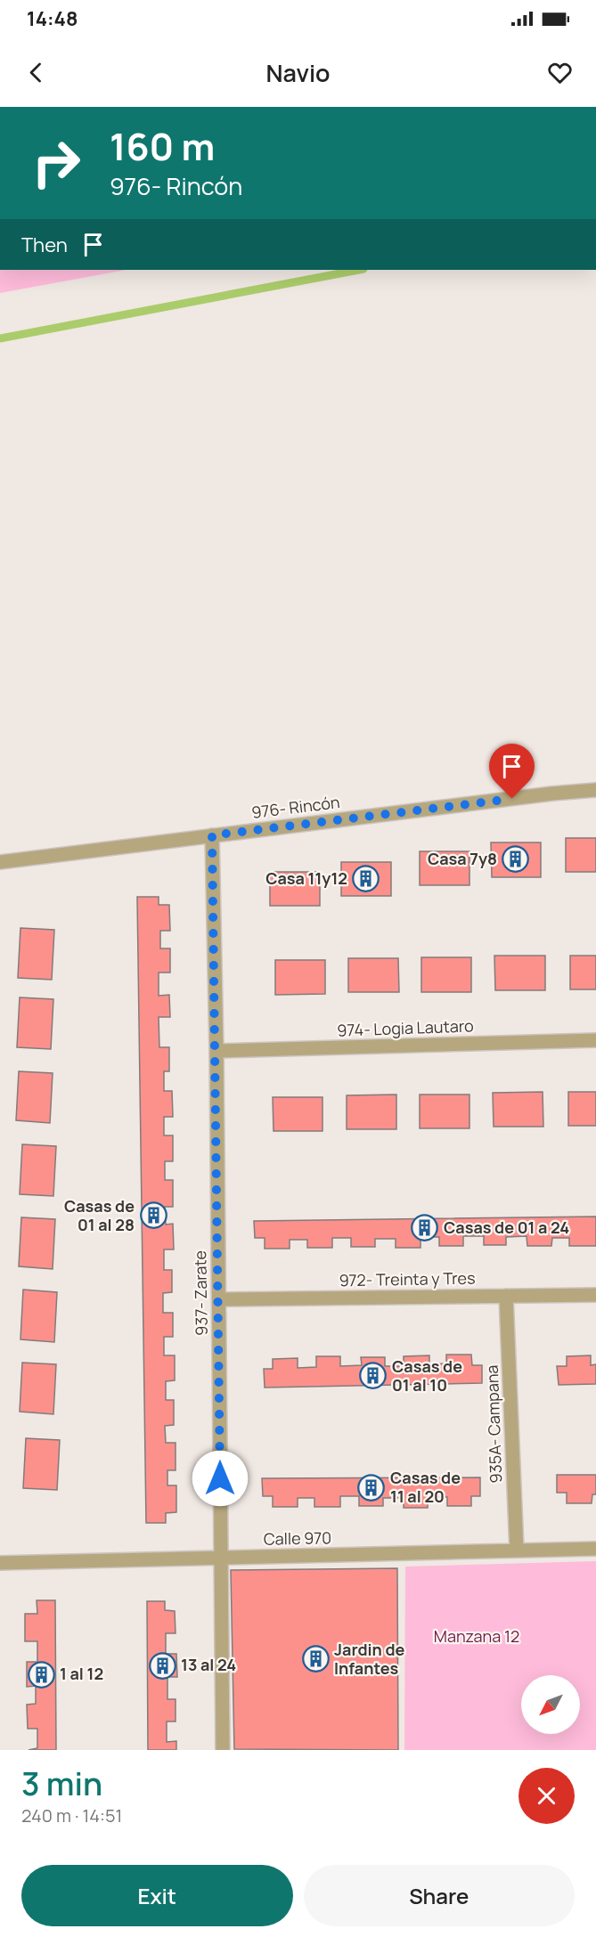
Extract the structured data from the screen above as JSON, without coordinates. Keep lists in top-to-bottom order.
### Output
{
  "streets": {
    "street": [
      "976- Rincón",
      "974- Logia Lautaro",
      "972- Treinta y Tres",
      "937- Zarate",
      "935A- Campana",
      "Calle 970"
    ]
  },
  "crossings": [
    ["976- Rincón", "937- Zarate"],
    ["974- Logia Lautaro", "937- Zarate"],
    ["972- Treinta y Tres", "937- Zarate"],
    ["972- Treinta y Tres", "935A- Campana"],
    ["937- Zarate", "Calle 970"],
    ["935A- Campana", "Calle 970"]
  ],
  "parks": ["Manzana 12"],
  "places": {
    "building": [
      "Casa 7y8",
      "Casa 11y12",
      "Casas de 01 al 28",
      "Casas de 01 a 24",
      "Casas de 01 al 10",
      "Casas de 11 al 20",
      "Jardin de Infantes",
      "13 al 24",
      "1 al 12"
    ]
  },
  "north": "bottom left",
  "page": {
    "status": "14:48",
    "header": "Navio",
    "turn": ["160 m", "976- Rincón"],
    "then": "Then",
    "heading": ["3 min", "240 m · 14:51"],
    "buttons": ["Exit", "Share"]
  }
}
